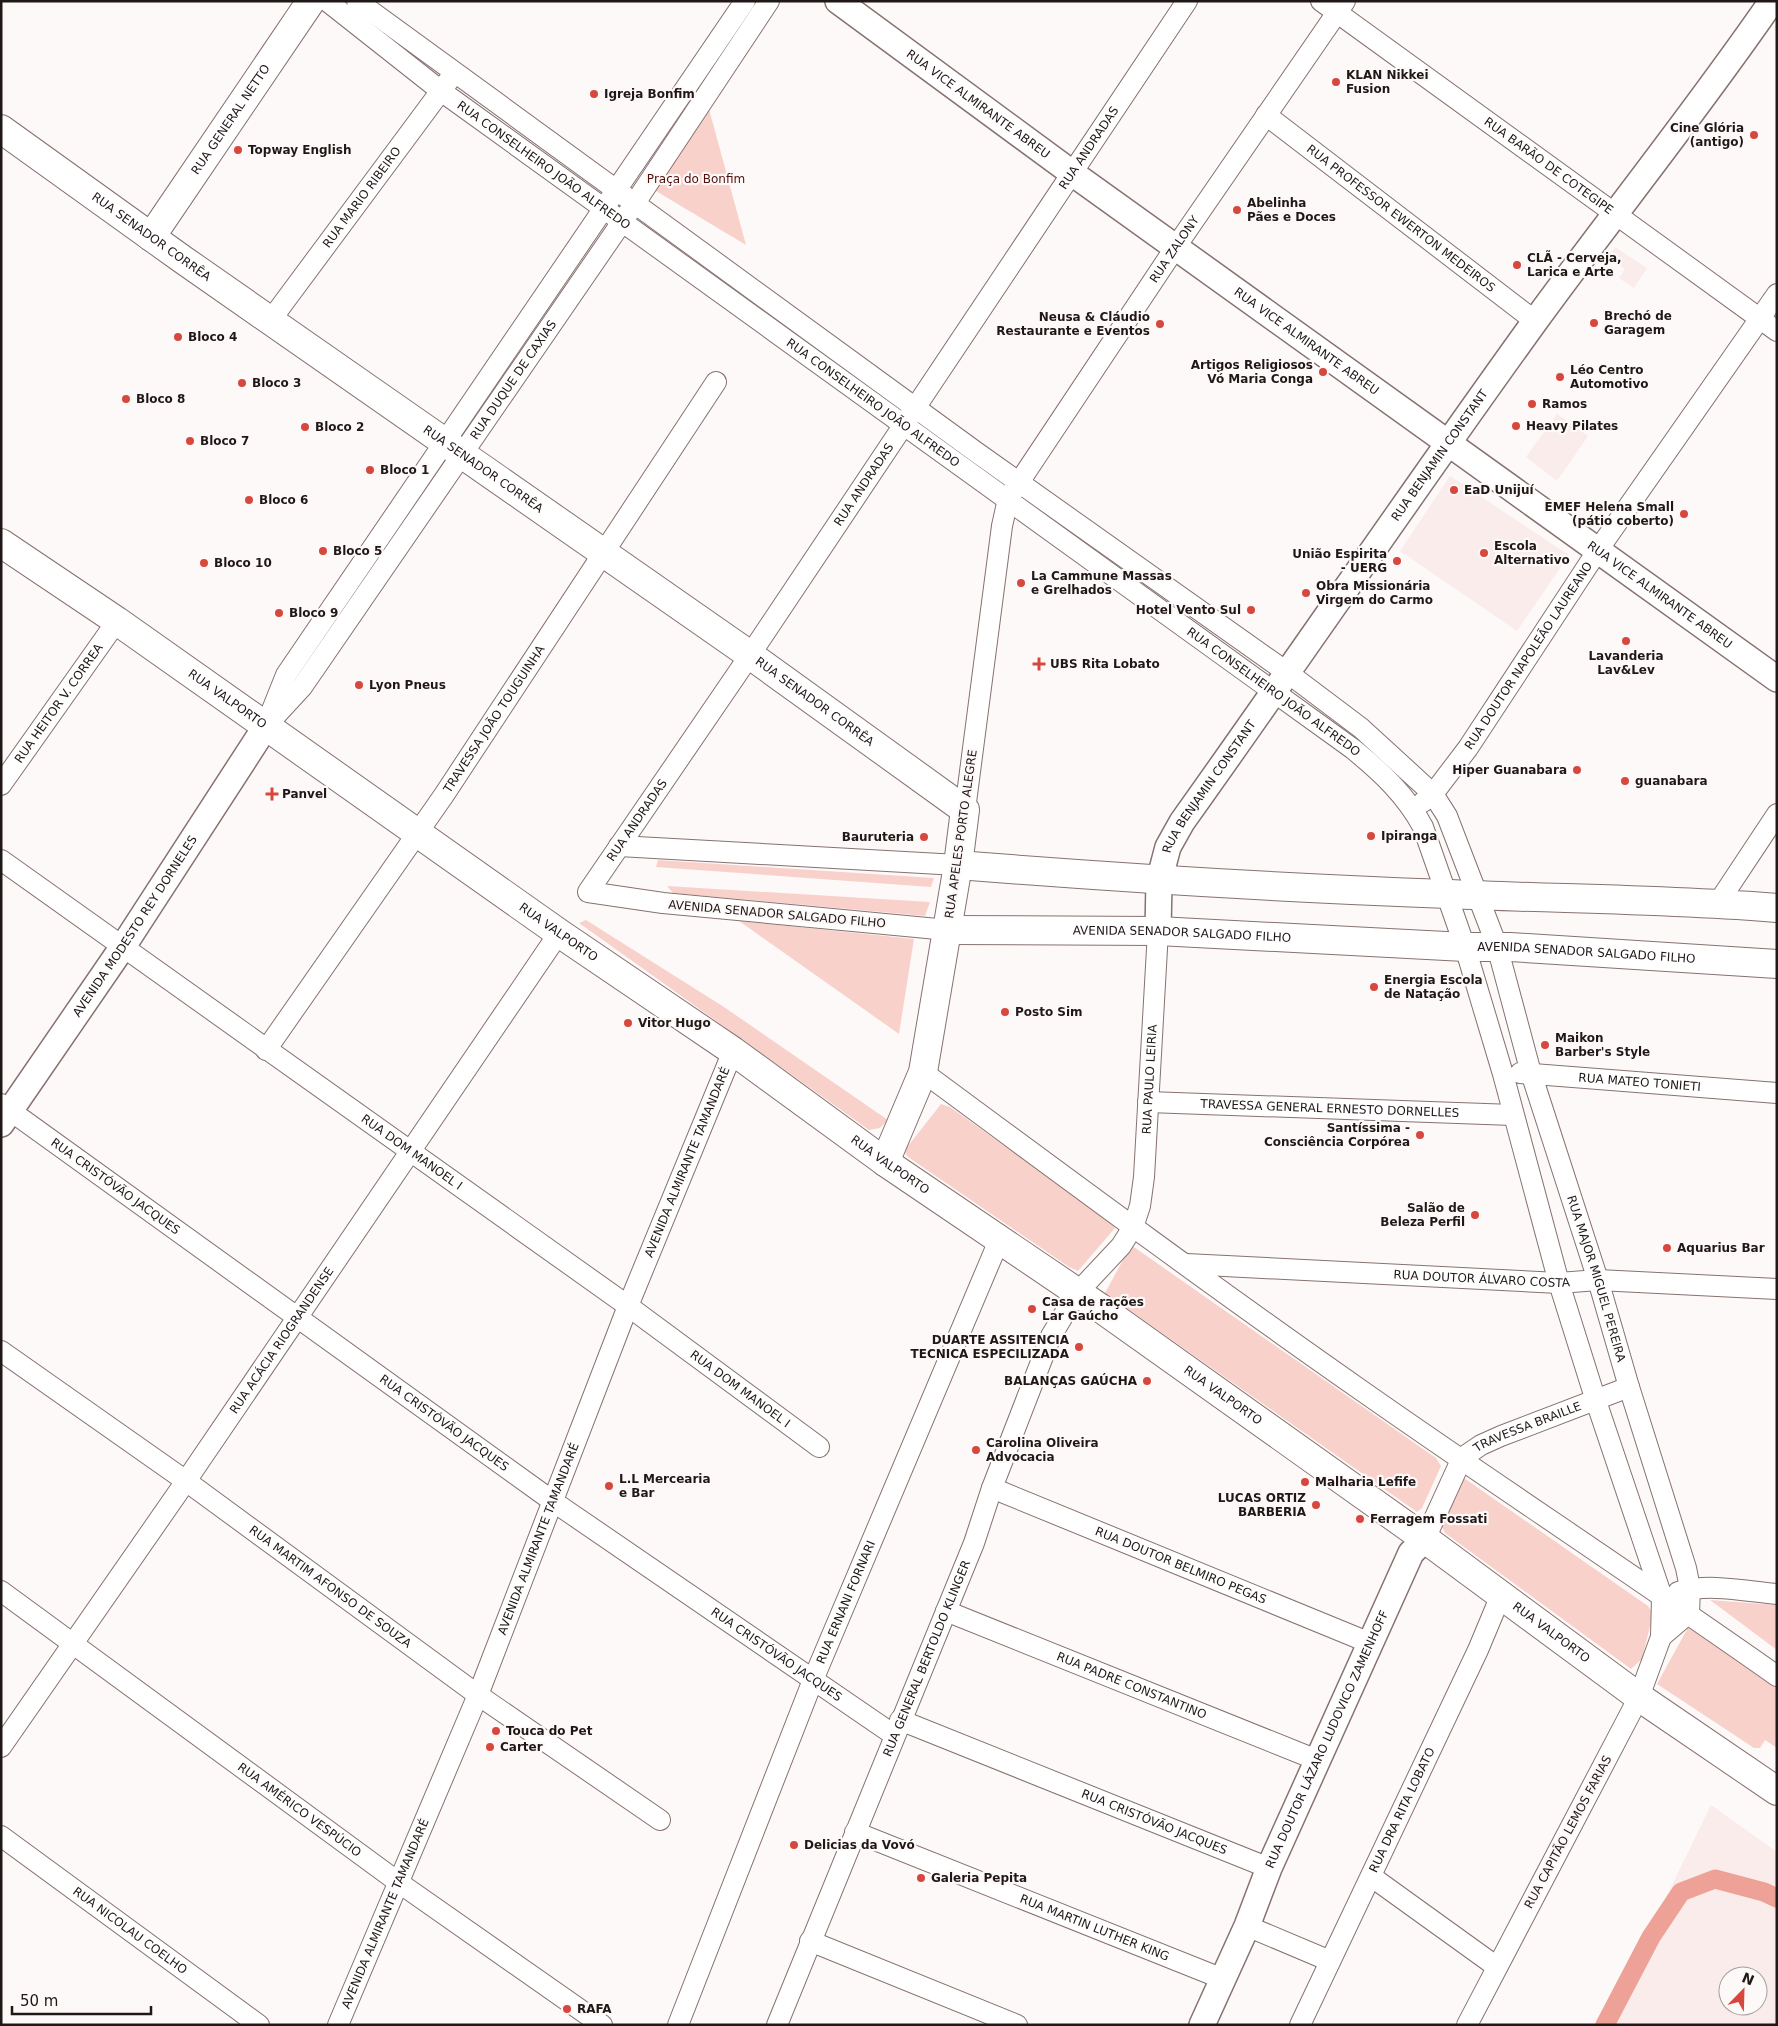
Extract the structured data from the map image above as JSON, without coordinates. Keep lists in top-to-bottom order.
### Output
{
  "streets": {
    "main road": [
      "RUA GENERAL NETTO",
      "RUA SENADOR CORRÊA",
      "RUA VALPORTO",
      "RUA APELES PORTO ALEGRE",
      "AVENIDA SENADOR SALGADO FILHO"
    ],
    "street": [
      "RUA VICE ALMIRANTE ABREU",
      "RUA ANDRADAS",
      "RUA CONSELHEIRO JOÃO ALFREDO",
      "RUA BARÃO DE COTEGIPE",
      "RUA MARIO RIBEIRO",
      "RUA PROFESSOR EWERTON MEDEIROS",
      "RUA ZALONY",
      "RUA DUQUE DE CAXIAS",
      "RUA BENJAMIN CONSTANT",
      "RUA DOUTOR NAPOLEÃO LAUREANO",
      "RUA HEITOR V. CORREA",
      "TRAVESSA JOÃO TOUGUINHA",
      "AVENIDA MODESTO REY DORNELES",
      "RUA PAULO LEIRIA",
      "RUA MATEO TONIETI",
      "TRAVESSA GENERAL ERNESTO DORNELLES",
      "RUA DOM MANOEL I",
      "AVENIDA ALMIRANTE TAMANDARÉ",
      "RUA CRISTÓVÃO JACQUES",
      "RUA DOUTOR ÁLVARO COSTA",
      "RUA MAJOR MIGUEL PEREIRA",
      "RUA ACÁCIA RIOGRANDENSE",
      "TRAVESSA BRAILLE",
      "RUA DOUTOR BELMIRO PEGAS",
      "RUA MARTIM AFONSO DE SOUZA",
      "RUA ERNANI FORNARI",
      "RUA GENERAL BERTOLDO KLINGER",
      "RUA PADRE CONSTANTINO",
      "RUA DOUTOR LÁZARO LUDOVICO ZAMENHOFF",
      "RUA AMÉRICO VESPÚCIO",
      "RUA DRA RITA LOBATO",
      "RUA CAPITÃO LEMOS FARIAS",
      "RUA MARTIN LUTHER KING",
      "RUA NICOLAU COELHO"
    ]
  },
  "crossings": [
    ["RUA VICE ALMIRANTE ABREU", "RUA ANDRADAS"],
    ["RUA VICE ALMIRANTE ABREU", "RUA ZALONY"],
    ["RUA VICE ALMIRANTE ABREU", "RUA BENJAMIN CONSTANT"],
    ["RUA VICE ALMIRANTE ABREU", "RUA DOUTOR NAPOLEÃO LAUREANO"],
    ["RUA GENERAL NETTO", "RUA SENADOR CORRÊA"],
    ["RUA ANDRADAS", "RUA CONSELHEIRO JOÃO ALFREDO"],
    ["RUA ANDRADAS", "RUA SENADOR CORRÊA"],
    ["RUA ANDRADAS", "AVENIDA SENADOR SALGADO FILHO"],
    ["RUA CONSELHEIRO JOÃO ALFREDO", "RUA MARIO RIBEIRO"],
    ["RUA CONSELHEIRO JOÃO ALFREDO", "RUA ZALONY"],
    ["RUA CONSELHEIRO JOÃO ALFREDO", "RUA DUQUE DE CAXIAS"],
    ["RUA CONSELHEIRO JOÃO ALFREDO", "RUA BENJAMIN CONSTANT"],
    ["RUA CONSELHEIRO JOÃO ALFREDO", "RUA DOUTOR NAPOLEÃO LAUREANO"],
    ["RUA CONSELHEIRO JOÃO ALFREDO", "RUA APELES PORTO ALEGRE"],
    ["RUA BARÃO DE COTEGIPE", "RUA ZALONY"],
    ["RUA BARÃO DE COTEGIPE", "RUA BENJAMIN CONSTANT"],
    ["RUA BARÃO DE COTEGIPE", "RUA DOUTOR NAPOLEÃO LAUREANO"],
    ["RUA MARIO RIBEIRO", "RUA SENADOR CORRÊA"],
    ["RUA PROFESSOR EWERTON MEDEIROS", "RUA ZALONY"],
    ["RUA PROFESSOR EWERTON MEDEIROS", "RUA BENJAMIN CONSTANT"],
    ["RUA SENADOR CORRÊA", "RUA DUQUE DE CAXIAS"],
    ["RUA SENADOR CORRÊA", "TRAVESSA JOÃO TOUGUINHA"],
    ["RUA SENADOR CORRÊA", "RUA APELES PORTO ALEGRE"],
    ["RUA ZALONY", "RUA APELES PORTO ALEGRE"],
    ["RUA DUQUE DE CAXIAS", "RUA VALPORTO"],
    ["RUA DUQUE DE CAXIAS", "AVENIDA MODESTO REY DORNELES"],
    ["RUA BENJAMIN CONSTANT", "AVENIDA SENADOR SALGADO FILHO"],
    ["RUA BENJAMIN CONSTANT", "RUA PAULO LEIRIA"],
    ["RUA VALPORTO", "RUA HEITOR V. CORREA"],
    ["RUA VALPORTO", "TRAVESSA JOÃO TOUGUINHA"],
    ["RUA VALPORTO", "RUA APELES PORTO ALEGRE"],
    ["RUA VALPORTO", "AVENIDA MODESTO REY DORNELES"],
    ["RUA VALPORTO", "AVENIDA ALMIRANTE TAMANDARÉ"],
    ["RUA VALPORTO", "RUA ACÁCIA RIOGRANDENSE"],
    ["RUA VALPORTO", "RUA ERNANI FORNARI"],
    ["RUA VALPORTO", "RUA GENERAL BERTOLDO KLINGER"],
    ["RUA VALPORTO", "RUA DOUTOR LÁZARO LUDOVICO ZAMENHOFF"],
    ["RUA VALPORTO", "RUA DRA RITA LOBATO"],
    ["RUA VALPORTO", "RUA CAPITÃO LEMOS FARIAS"],
    ["TRAVESSA JOÃO TOUGUINHA", "RUA DOM MANOEL I"],
    ["RUA APELES PORTO ALEGRE", "AVENIDA SENADOR SALGADO FILHO"],
    ["AVENIDA SENADOR SALGADO FILHO", "RUA PAULO LEIRIA"],
    ["AVENIDA SENADOR SALGADO FILHO", "RUA MAJOR MIGUEL PEREIRA"],
    ["AVENIDA MODESTO REY DORNELES", "RUA DOM MANOEL I"],
    ["AVENIDA MODESTO REY DORNELES", "RUA CRISTÓVÃO JACQUES"],
    ["RUA PAULO LEIRIA", "TRAVESSA GENERAL ERNESTO DORNELLES"],
    ["RUA MATEO TONIETI", "RUA MAJOR MIGUEL PEREIRA"],
    ["RUA DOM MANOEL I", "AVENIDA ALMIRANTE TAMANDARÉ"],
    ["RUA DOM MANOEL I", "RUA ACÁCIA RIOGRANDENSE"],
    ["AVENIDA ALMIRANTE TAMANDARÉ", "RUA CRISTÓVÃO JACQUES"],
    ["AVENIDA ALMIRANTE TAMANDARÉ", "RUA MARTIM AFONSO DE SOUZA"],
    ["AVENIDA ALMIRANTE TAMANDARÉ", "RUA AMÉRICO VESPÚCIO"],
    ["RUA CRISTÓVÃO JACQUES", "RUA ACÁCIA RIOGRANDENSE"],
    ["RUA CRISTÓVÃO JACQUES", "RUA ERNANI FORNARI"],
    ["RUA CRISTÓVÃO JACQUES", "RUA GENERAL BERTOLDO KLINGER"],
    ["RUA CRISTÓVÃO JACQUES", "RUA DOUTOR LÁZARO LUDOVICO ZAMENHOFF"],
    ["RUA DOUTOR ÁLVARO COSTA", "RUA MAJOR MIGUEL PEREIRA"],
    ["RUA MAJOR MIGUEL PEREIRA", "TRAVESSA BRAILLE"],
    ["RUA ACÁCIA RIOGRANDENSE", "RUA MARTIM AFONSO DE SOUZA"],
    ["RUA ACÁCIA RIOGRANDENSE", "RUA AMÉRICO VESPÚCIO"],
    ["TRAVESSA BRAILLE", "RUA DOUTOR LÁZARO LUDOVICO ZAMENHOFF"],
    ["RUA DOUTOR BELMIRO PEGAS", "RUA GENERAL BERTOLDO KLINGER"],
    ["RUA DOUTOR BELMIRO PEGAS", "RUA DOUTOR LÁZARO LUDOVICO ZAMENHOFF"],
    ["RUA GENERAL BERTOLDO KLINGER", "RUA PADRE CONSTANTINO"],
    ["RUA GENERAL BERTOLDO KLINGER", "RUA MARTIN LUTHER KING"],
    ["RUA PADRE CONSTANTINO", "RUA DOUTOR LÁZARO LUDOVICO ZAMENHOFF"],
    ["RUA DOUTOR LÁZARO LUDOVICO ZAMENHOFF", "RUA MARTIN LUTHER KING"]
  ],
  "parks": ["Praça do Bonfim"],
  "places": {
    "other": [
      "KLAN Nikkei Fusion",
      "Igreja Bonfim",
      "Cine Glória (antigo)",
      "Topway English",
      "Abelinha Pães e Doces",
      "CLÃ - Cerveja, Larica e Arte",
      "Brechó de Garagem",
      "Neusa & Cláudio Restaurante e Eventos",
      "Bloco 4",
      "Artigos Religiosos Vó Maria Conga",
      "Léo Centro Automotivo",
      "Bloco 3",
      "Bloco 8",
      "Ramos",
      "Heavy Pilates",
      "Bloco 2",
      "Bloco 7",
      "Bloco 1",
      "EaD Unijuí",
      "Bloco 6",
      "EMEF Helena Small (pátio coberto)",
      "Bloco 5",
      "Escola Alternativo",
      "União Espirita - UERG",
      "Bloco 10",
      "La Cammune Massas e Grelhados",
      "Obra Missionária Virgem do Carmo",
      "Hotel Vento Sul",
      "Bloco 9",
      "Lavanderia Lav&Lev",
      "Lyon Pneus",
      "Hiper Guanabara",
      "guanabara",
      "Ipiranga",
      "Bauruteria",
      "Energia Escola de Natação",
      "Posto Sim",
      "Vitor Hugo",
      "Maikon Barber's Style",
      "Santíssima - Consciência Corpórea",
      "Salão de Beleza Perfil",
      "Aquarius Bar",
      "Casa de rações Lar Gaúcho",
      "DUARTE ASSITENCIA TECNICA ESPECILIZADA",
      "BALANÇAS GAÚCHA",
      "Carolina Oliveira Advocacia",
      "Malharia Lefife",
      "L.L Mercearia e Bar",
      "LUCAS ORTIZ BARBERIA",
      "Ferragem Fossati",
      "Touca do Pet",
      "Carter",
      "Delicias da Vovó",
      "Galeria Pepita",
      "RAFA"
    ],
    "health": ["UBS Rita Lobato", "Panvel"]
  },
  "scale_bar": "50 m",
  "north": "top right"
}
